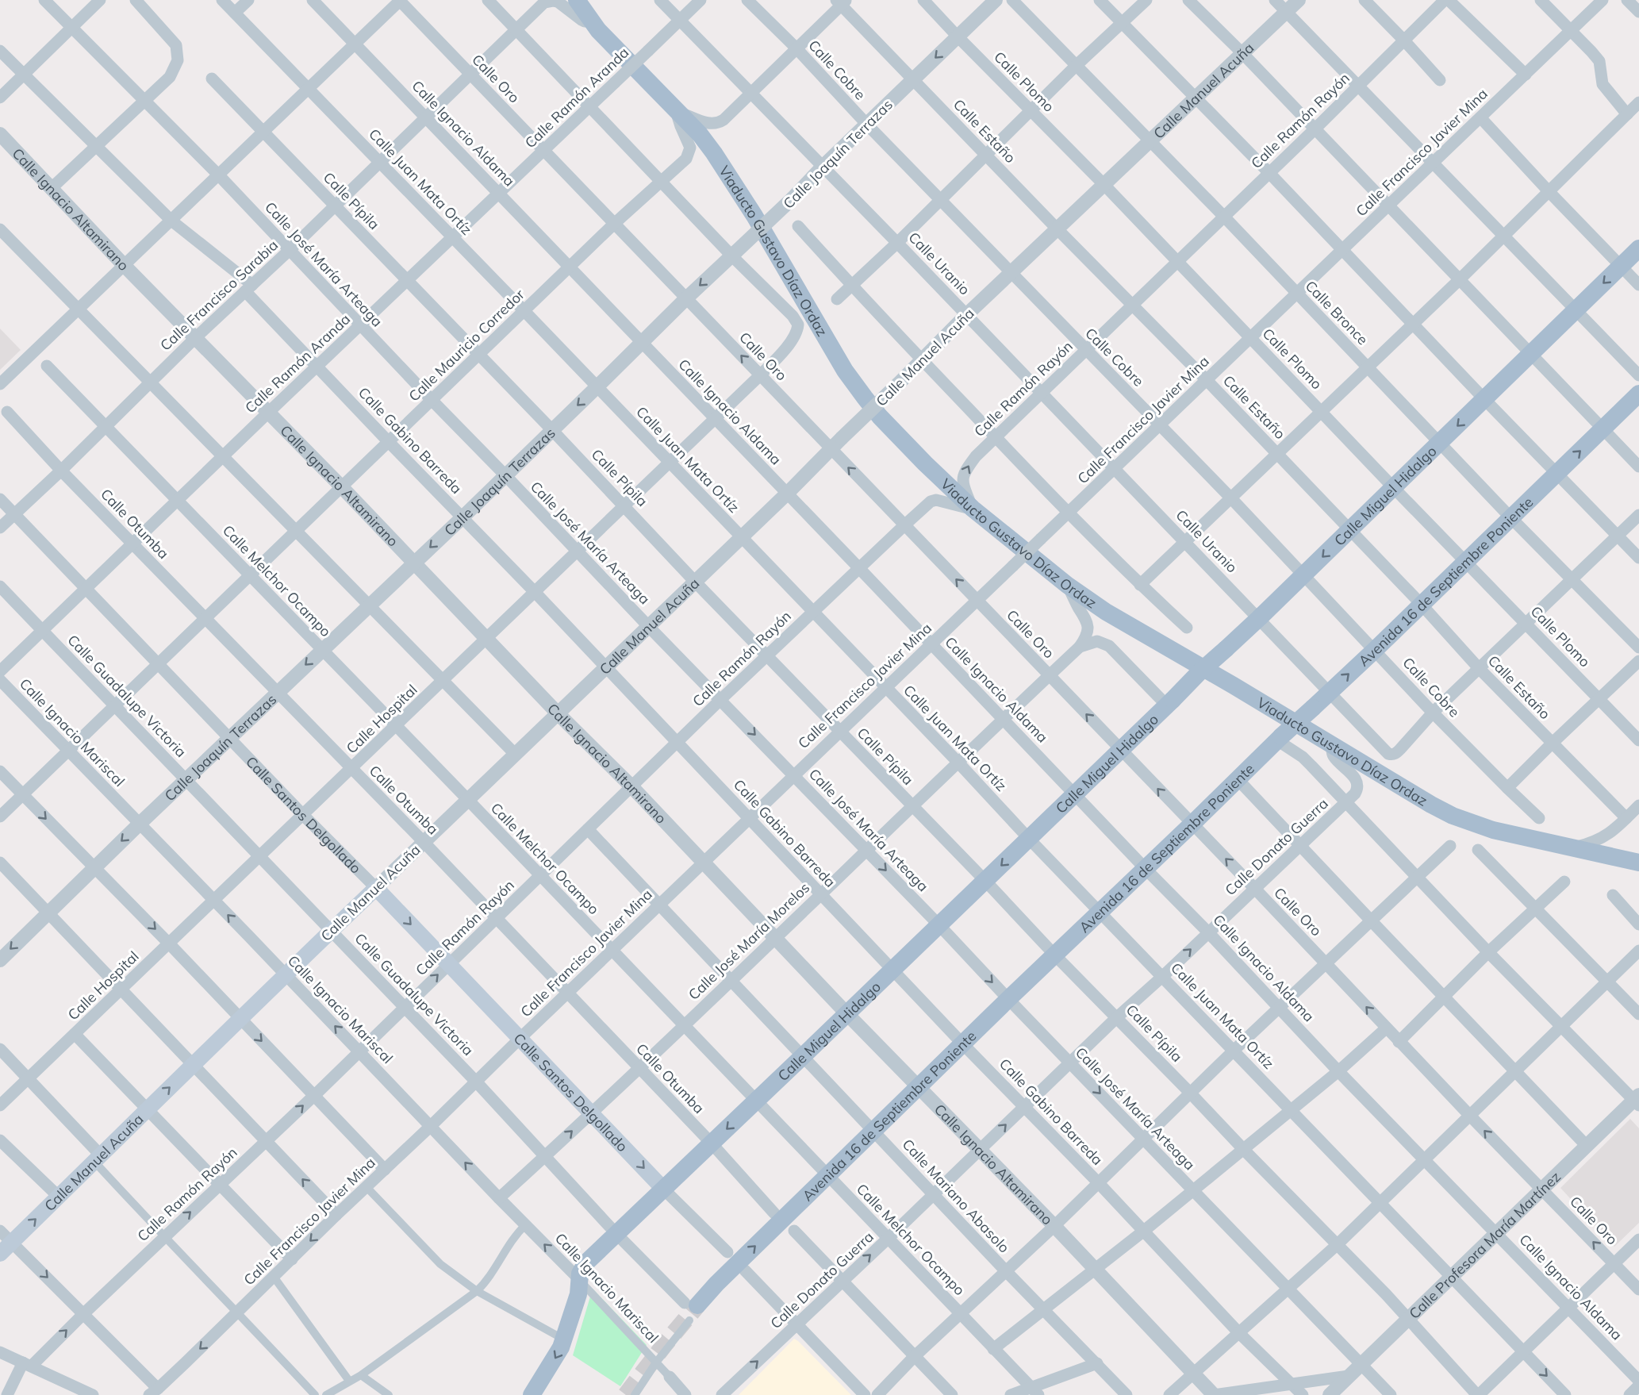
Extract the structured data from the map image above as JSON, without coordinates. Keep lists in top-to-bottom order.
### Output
{
  "streets": {
    "main road": [
      "Calle Manuel Acuña",
      "Viaducto Gustavo Díaz Ordaz",
      "Calle Miguel Hidalgo",
      "Avenida 16 de Septiembre Poniente",
      "Calle Santos Delgollado"
    ],
    "street": [
      "Calle Cobre",
      "Calle Oro",
      "Calle Plomo",
      "Calle Ramón Aranda",
      "Calle Ramón Rayón",
      "Calle Estaño",
      "Calle Ignacio Aldama",
      "Calle Francisco Javier Mina",
      "Calle Joaquín Terrazas",
      "Calle Juan Mata Ortíz",
      "Calle Pípila",
      "Calle Ignacio Altamirano",
      "Calle Uranio",
      "Calle José María Arteaga",
      "Calle Francisco Sarabia",
      "Calle Bronce",
      "Calle Mauricio Corredor",
      "Calle Gabino Barreda",
      "Calle Otumba",
      "Calle Melchor Ocampo",
      "Calle Guadalupe Victoria",
      "Calle Hospital",
      "Calle Ignacio Mariscal",
      "Calle Donato Guerra",
      "Calle José María Morelos",
      "Calle Mariano Abasolo",
      "Calle Profesora María Martínez"
    ]
  },
  "crossings": [
    ["Calle Cobre", "Calle Manuel Acuña"],
    ["Calle Cobre", "Calle Ramón Rayón"],
    ["Calle Cobre", "Calle Francisco Javier Mina"],
    ["Calle Cobre", "Calle Joaquín Terrazas"],
    ["Calle Cobre", "Calle Uranio"],
    ["Calle Cobre", "Calle Miguel Hidalgo"],
    ["Calle Cobre", "Avenida 16 de Septiembre Poniente"],
    ["Calle Oro", "Calle Manuel Acuña"],
    ["Calle Oro", "Calle Ramón Aranda"],
    ["Calle Oro", "Calle Ramón Rayón"],
    ["Calle Oro", "Calle Francisco Javier Mina"],
    ["Calle Oro", "Calle Joaquín Terrazas"],
    ["Calle Oro", "Calle Francisco Sarabia"],
    ["Calle Oro", "Calle Mauricio Corredor"],
    ["Calle Oro", "Calle Miguel Hidalgo"],
    ["Calle Oro", "Avenida 16 de Septiembre Poniente"],
    ["Calle Oro", "Calle Hospital"],
    ["Calle Oro", "Calle Donato Guerra"],
    ["Calle Oro", "Calle José María Morelos"],
    ["Calle Oro", "Calle Profesora María Martínez"],
    ["Calle Plomo", "Calle Manuel Acuña"],
    ["Calle Plomo", "Calle Ramón Rayón"],
    ["Calle Plomo", "Calle Francisco Javier Mina"],
    ["Calle Plomo", "Calle Joaquín Terrazas"],
    ["Calle Plomo", "Calle Miguel Hidalgo"],
    ["Calle Plomo", "Avenida 16 de Septiembre Poniente"],
    ["Calle Manuel Acuña", "Calle Estaño"],
    ["Calle Manuel Acuña", "Calle Ignacio Aldama"],
    ["Calle Manuel Acuña", "Calle Juan Mata Ortíz"],
    ["Calle Manuel Acuña", "Calle Pípila"],
    ["Calle Manuel Acuña", "Calle Ignacio Altamirano"],
    ["Calle Manuel Acuña", "Calle Uranio"],
    ["Calle Manuel Acuña", "Calle José María Arteaga"],
    ["Calle Manuel Acuña", "Calle Bronce"],
    ["Calle Manuel Acuña", "Calle Gabino Barreda"],
    ["Calle Manuel Acuña", "Calle Otumba"],
    ["Calle Manuel Acuña", "Calle Melchor Ocampo"],
    ["Calle Manuel Acuña", "Calle Guadalupe Victoria"],
    ["Calle Manuel Acuña", "Calle Ignacio Mariscal"],
    ["Calle Manuel Acuña", "Calle Santos Delgollado"],
    ["Calle Ramón Aranda", "Calle Ignacio Aldama"],
    ["Calle Ramón Aranda", "Calle Juan Mata Ortíz"],
    ["Calle Ramón Aranda", "Calle Pípila"],
    ["Calle Ramón Aranda", "Calle Ignacio Altamirano"],
    ["Calle Ramón Aranda", "Calle Uranio"],
    ["Calle Ramón Aranda", "Calle José María Arteaga"],
    ["Calle Ramón Aranda", "Calle Gabino Barreda"],
    ["Calle Ramón Aranda", "Calle Otumba"],
    ["Calle Ramón Aranda", "Calle Melchor Ocampo"],
    ["Calle Ramón Aranda", "Calle Guadalupe Victoria"],
    ["Calle Ramón Aranda", "Calle Hospital"],
    ["Calle Ramón Aranda", "Calle Santos Delgollado"],
    ["Calle Ramón Rayón", "Calle Estaño"],
    ["Calle Ramón Rayón", "Calle Ignacio Aldama"],
    ["Calle Ramón Rayón", "Calle Juan Mata Ortíz"],
    ["Calle Ramón Rayón", "Calle Pípila"],
    ["Calle Ramón Rayón", "Calle Ignacio Altamirano"],
    ["Calle Ramón Rayón", "Viaducto Gustavo Díaz Ordaz"],
    ["Calle Ramón Rayón", "Calle Uranio"],
    ["Calle Ramón Rayón", "Calle José María Arteaga"],
    ["Calle Ramón Rayón", "Calle Bronce"],
    ["Calle Ramón Rayón", "Calle Gabino Barreda"],
    ["Calle Ramón Rayón", "Calle Otumba"],
    ["Calle Ramón Rayón", "Calle Melchor Ocampo"],
    ["Calle Ramón Rayón", "Calle Guadalupe Victoria"],
    ["Calle Ramón Rayón", "Calle Ignacio Mariscal"],
    ["Calle Ramón Rayón", "Calle Santos Delgollado"],
    ["Calle Ramón Rayón", "Calle Mariano Abasolo"],
    ["Calle Estaño", "Calle Francisco Javier Mina"],
    ["Calle Estaño", "Calle Joaquín Terrazas"],
    ["Calle Estaño", "Calle Miguel Hidalgo"],
    ["Calle Estaño", "Avenida 16 de Septiembre Poniente"],
    ["Calle Ignacio Aldama", "Calle Francisco Javier Mina"],
    ["Calle Ignacio Aldama", "Calle Joaquín Terrazas"],
    ["Calle Ignacio Aldama", "Calle Francisco Sarabia"],
    ["Calle Ignacio Aldama", "Calle Mauricio Corredor"],
    ["Calle Ignacio Aldama", "Calle Miguel Hidalgo"],
    ["Calle Ignacio Aldama", "Avenida 16 de Septiembre Poniente"],
    ["Calle Ignacio Aldama", "Calle Hospital"],
    ["Calle Ignacio Aldama", "Calle Donato Guerra"],
    ["Calle Ignacio Aldama", "Calle José María Morelos"],
    ["Calle Ignacio Aldama", "Calle Profesora María Martínez"],
    ["Calle Francisco Javier Mina", "Calle Juan Mata Ortíz"],
    ["Calle Francisco Javier Mina", "Calle Pípila"],
    ["Calle Francisco Javier Mina", "Calle Ignacio Altamirano"],
    ["Calle Francisco Javier Mina", "Calle Uranio"],
    ["Calle Francisco Javier Mina", "Calle José María Arteaga"],
    ["Calle Francisco Javier Mina", "Calle Bronce"],
    ["Calle Francisco Javier Mina", "Calle Gabino Barreda"],
    ["Calle Francisco Javier Mina", "Calle Otumba"],
    ["Calle Francisco Javier Mina", "Calle Melchor Ocampo"],
    ["Calle Francisco Javier Mina", "Calle Guadalupe Victoria"],
    ["Calle Francisco Javier Mina", "Calle Ignacio Mariscal"],
    ["Calle Francisco Javier Mina", "Calle Santos Delgollado"],
    ["Calle Francisco Javier Mina", "Calle Mariano Abasolo"],
    ["Calle Joaquín Terrazas", "Calle Juan Mata Ortíz"],
    ["Calle Joaquín Terrazas", "Calle Pípila"],
    ["Calle Joaquín Terrazas", "Calle Ignacio Altamirano"],
    ["Calle Joaquín Terrazas", "Calle Uranio"],
    ["Calle Joaquín Terrazas", "Calle José María Arteaga"],
    ["Calle Joaquín Terrazas", "Calle Gabino Barreda"],
    ["Calle Joaquín Terrazas", "Calle Otumba"],
    ["Calle Joaquín Terrazas", "Calle Melchor Ocampo"],
    ["Calle Joaquín Terrazas", "Calle Guadalupe Victoria"],
    ["Calle Joaquín Terrazas", "Calle Hospital"],
    ["Calle Joaquín Terrazas", "Calle Ignacio Mariscal"],
    ["Calle Joaquín Terrazas", "Calle Santos Delgollado"],
    ["Calle Juan Mata Ortíz", "Calle Francisco Sarabia"],
    ["Calle Juan Mata Ortíz", "Calle Mauricio Corredor"],
    ["Calle Juan Mata Ortíz", "Calle Miguel Hidalgo"],
    ["Calle Juan Mata Ortíz", "Avenida 16 de Septiembre Poniente"],
    ["Calle Juan Mata Ortíz", "Calle Hospital"],
    ["Calle Juan Mata Ortíz", "Calle Donato Guerra"],
    ["Calle Juan Mata Ortíz", "Calle José María Morelos"],
    ["Calle Juan Mata Ortíz", "Calle Profesora María Martínez"],
    ["Calle Pípila", "Calle Francisco Sarabia"],
    ["Calle Pípila", "Calle Mauricio Corredor"],
    ["Calle Pípila", "Calle Miguel Hidalgo"],
    ["Calle Pípila", "Avenida 16 de Septiembre Poniente"],
    ["Calle Pípila", "Calle Hospital"],
    ["Calle Pípila", "Calle Donato Guerra"],
    ["Calle Pípila", "Calle José María Morelos"],
    ["Calle Pípila", "Calle Profesora María Martínez"],
    ["Calle Ignacio Altamirano", "Calle Francisco Sarabia"],
    ["Calle Ignacio Altamirano", "Calle Mauricio Corredor"],
    ["Calle Ignacio Altamirano", "Calle Miguel Hidalgo"],
    ["Calle Ignacio Altamirano", "Avenida 16 de Septiembre Poniente"],
    ["Calle Ignacio Altamirano", "Calle Hospital"],
    ["Calle Ignacio Altamirano", "Calle Donato Guerra"],
    ["Calle Ignacio Altamirano", "Calle José María Morelos"],
    ["Viaducto Gustavo Díaz Ordaz", "Calle Francisco Sarabia"],
    ["Viaducto Gustavo Díaz Ordaz", "Calle Mauricio Corredor"],
    ["Viaducto Gustavo Díaz Ordaz", "Calle Donato Guerra"],
    ["Calle Uranio", "Calle Miguel Hidalgo"],
    ["Calle Uranio", "Avenida 16 de Septiembre Poniente"],
    ["Calle José María Arteaga", "Calle Francisco Sarabia"],
    ["Calle José María Arteaga", "Calle Mauricio Corredor"],
    ["Calle José María Arteaga", "Calle Miguel Hidalgo"],
    ["Calle José María Arteaga", "Avenida 16 de Septiembre Poniente"],
    ["Calle José María Arteaga", "Calle Hospital"],
    ["Calle José María Arteaga", "Calle Donato Guerra"],
    ["Calle José María Arteaga", "Calle José María Morelos"],
    ["Calle José María Arteaga", "Calle Profesora María Martínez"],
    ["Calle Francisco Sarabia", "Calle Gabino Barreda"],
    ["Calle Francisco Sarabia", "Calle Otumba"],
    ["Calle Francisco Sarabia", "Calle Melchor Ocampo"],
    ["Calle Francisco Sarabia", "Calle Hospital"],
    ["Calle Francisco Sarabia", "Calle Santos Delgollado"],
    ["Calle Bronce", "Calle Miguel Hidalgo"],
    ["Calle Bronce", "Avenida 16 de Septiembre Poniente"],
    ["Calle Mauricio Corredor", "Calle Gabino Barreda"],
    ["Calle Mauricio Corredor", "Calle Otumba"],
    ["Calle Mauricio Corredor", "Calle Melchor Ocampo"],
    ["Calle Mauricio Corredor", "Calle Guadalupe Victoria"],
    ["Calle Mauricio Corredor", "Calle Hospital"],
    ["Calle Mauricio Corredor", "Calle Ignacio Mariscal"],
    ["Calle Mauricio Corredor", "Calle Santos Delgollado"],
    ["Calle Gabino Barreda", "Calle Miguel Hidalgo"],
    ["Calle Gabino Barreda", "Avenida 16 de Septiembre Poniente"],
    ["Calle Gabino Barreda", "Calle Hospital"],
    ["Calle Gabino Barreda", "Calle Donato Guerra"],
    ["Calle Gabino Barreda", "Calle José María Morelos"],
    ["Calle Miguel Hidalgo", "Calle Otumba"],
    ["Calle Miguel Hidalgo", "Calle Melchor Ocampo"],
    ["Calle Miguel Hidalgo", "Calle Guadalupe Victoria"],
    ["Calle Miguel Hidalgo", "Calle Ignacio Mariscal"],
    ["Calle Miguel Hidalgo", "Calle Santos Delgollado"],
    ["Calle Miguel Hidalgo", "Calle Mariano Abasolo"],
    ["Calle Otumba", "Calle Hospital"],
    ["Calle Otumba", "Calle José María Morelos"],
    ["Calle Melchor Ocampo", "Avenida 16 de Septiembre Poniente"],
    ["Calle Melchor Ocampo", "Calle Hospital"],
    ["Calle Melchor Ocampo", "Calle Donato Guerra"],
    ["Calle Melchor Ocampo", "Calle José María Morelos"],
    ["Avenida 16 de Septiembre Poniente", "Calle Guadalupe Victoria"],
    ["Avenida 16 de Septiembre Poniente", "Calle Mariano Abasolo"],
    ["Calle Guadalupe Victoria", "Calle Hospital"],
    ["Calle Guadalupe Victoria", "Calle José María Morelos"],
    ["Calle Hospital", "Calle Ignacio Mariscal"],
    ["Calle Hospital", "Calle Santos Delgollado"],
    ["Calle Ignacio Mariscal", "Calle José María Morelos"],
    ["Calle Santos Delgollado", "Calle José María Morelos"],
    ["Calle Donato Guerra", "Calle Mariano Abasolo"],
    ["Calle José María Morelos", "Calle Mariano Abasolo"]
  ]
}
